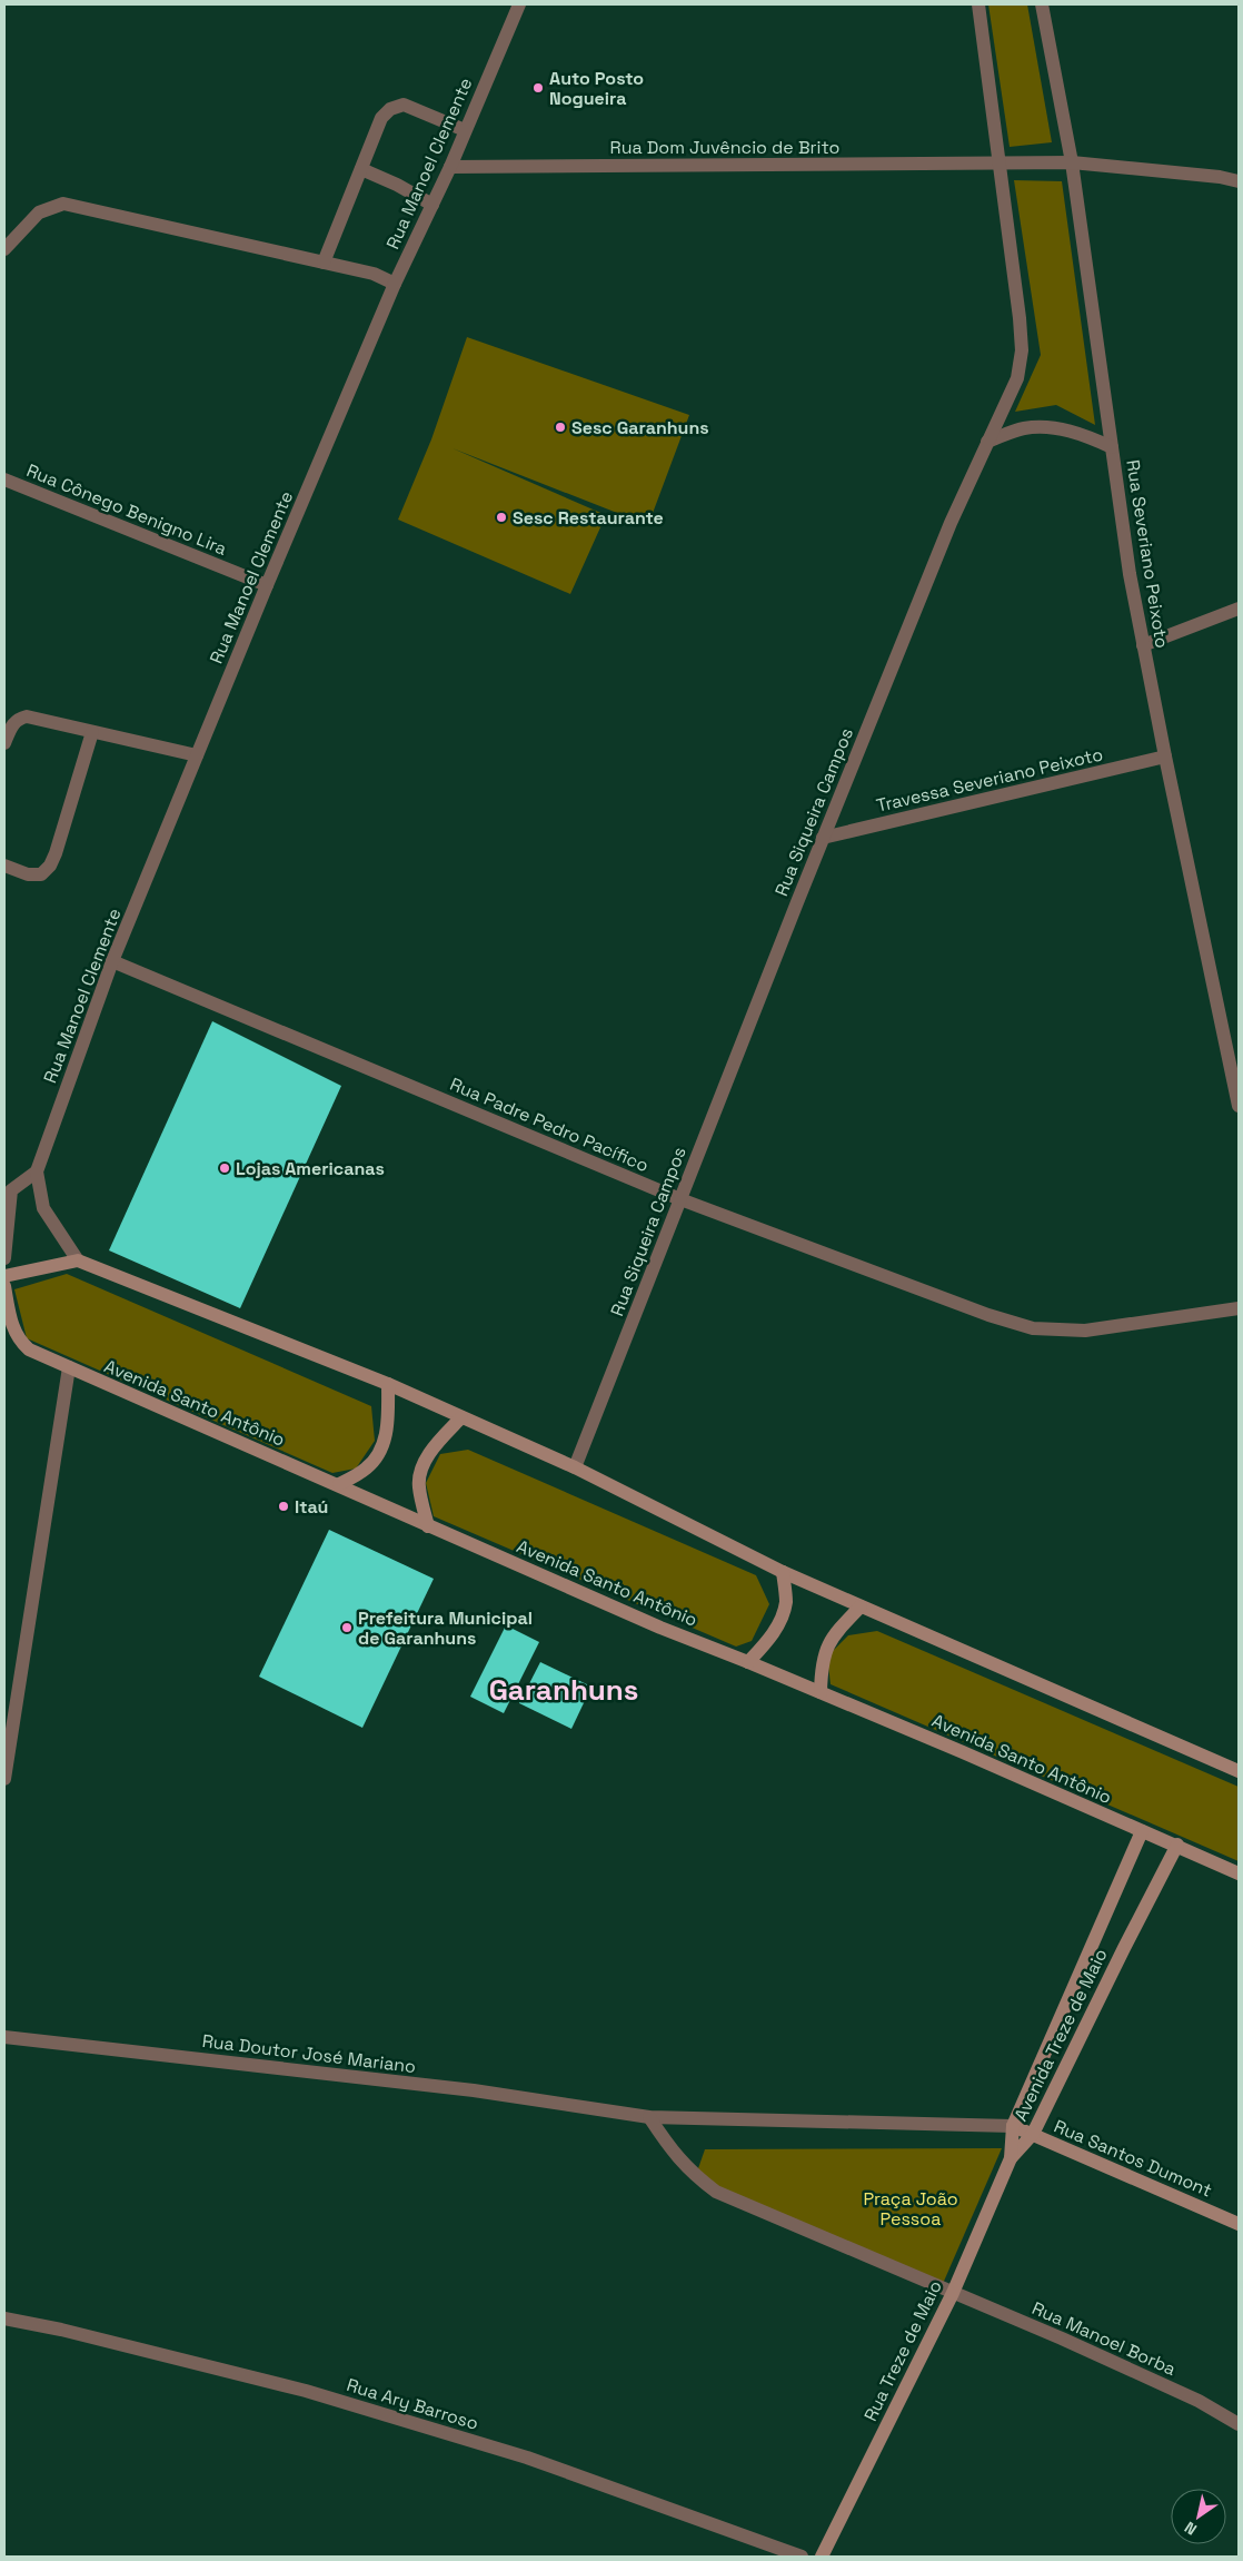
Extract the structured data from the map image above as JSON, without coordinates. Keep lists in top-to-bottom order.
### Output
{
  "streets": {
    "main road": [
      "Avenida Santo Antônio",
      "Avenida Treze de Maio",
      "Rua Santos Dumont",
      "Rua Treze de Maio"
    ],
    "street": [
      "Rua Dom Juvêncio de Brito",
      "Rua Manoel Clemente",
      "Rua Cônego Benigno Lira",
      "Rua Severiano Peixoto",
      "Travessa Severiano Peixoto",
      "Rua Siqueira Campos",
      "Rua Padre Pedro Pacífico",
      "Rua Doutor José Mariano",
      "Rua Manoel Borba",
      "Rua Ary Barroso"
    ]
  },
  "crossings": [
    ["Rua Dom Juvêncio de Brito", "Rua Manoel Clemente"],
    ["Rua Dom Juvêncio de Brito", "Rua Severiano Peixoto"],
    ["Rua Dom Juvêncio de Brito", "Rua Siqueira Campos"],
    ["Rua Manoel Clemente", "Rua Cônego Benigno Lira"],
    ["Rua Manoel Clemente", "Rua Padre Pedro Pacífico"],
    ["Rua Severiano Peixoto", "Travessa Severiano Peixoto"],
    ["Travessa Severiano Peixoto", "Rua Siqueira Campos"],
    ["Rua Siqueira Campos", "Rua Padre Pedro Pacífico"],
    ["Avenida Santo Antônio", "Avenida Treze de Maio"],
    ["Avenida Treze de Maio", "Rua Doutor José Mariano"],
    ["Avenida Treze de Maio", "Rua Santos Dumont"],
    ["Avenida Treze de Maio", "Rua Treze de Maio"],
    ["Rua Doutor José Mariano", "Rua Santos Dumont"],
    ["Rua Doutor José Mariano", "Rua Manoel Borba"],
    ["Rua Manoel Borba", "Rua Treze de Maio"]
  ],
  "districts": ["Garanhuns"],
  "parks": ["Praça João Pessoa"],
  "places": [
    "Auto Posto Nogueira",
    "Sesc Garanhuns",
    "Sesc Restaurante",
    "Lojas Americanas",
    "Itaú",
    "Prefeitura Municipal de Garanhuns"
  ],
  "north": "bottom left"
}
